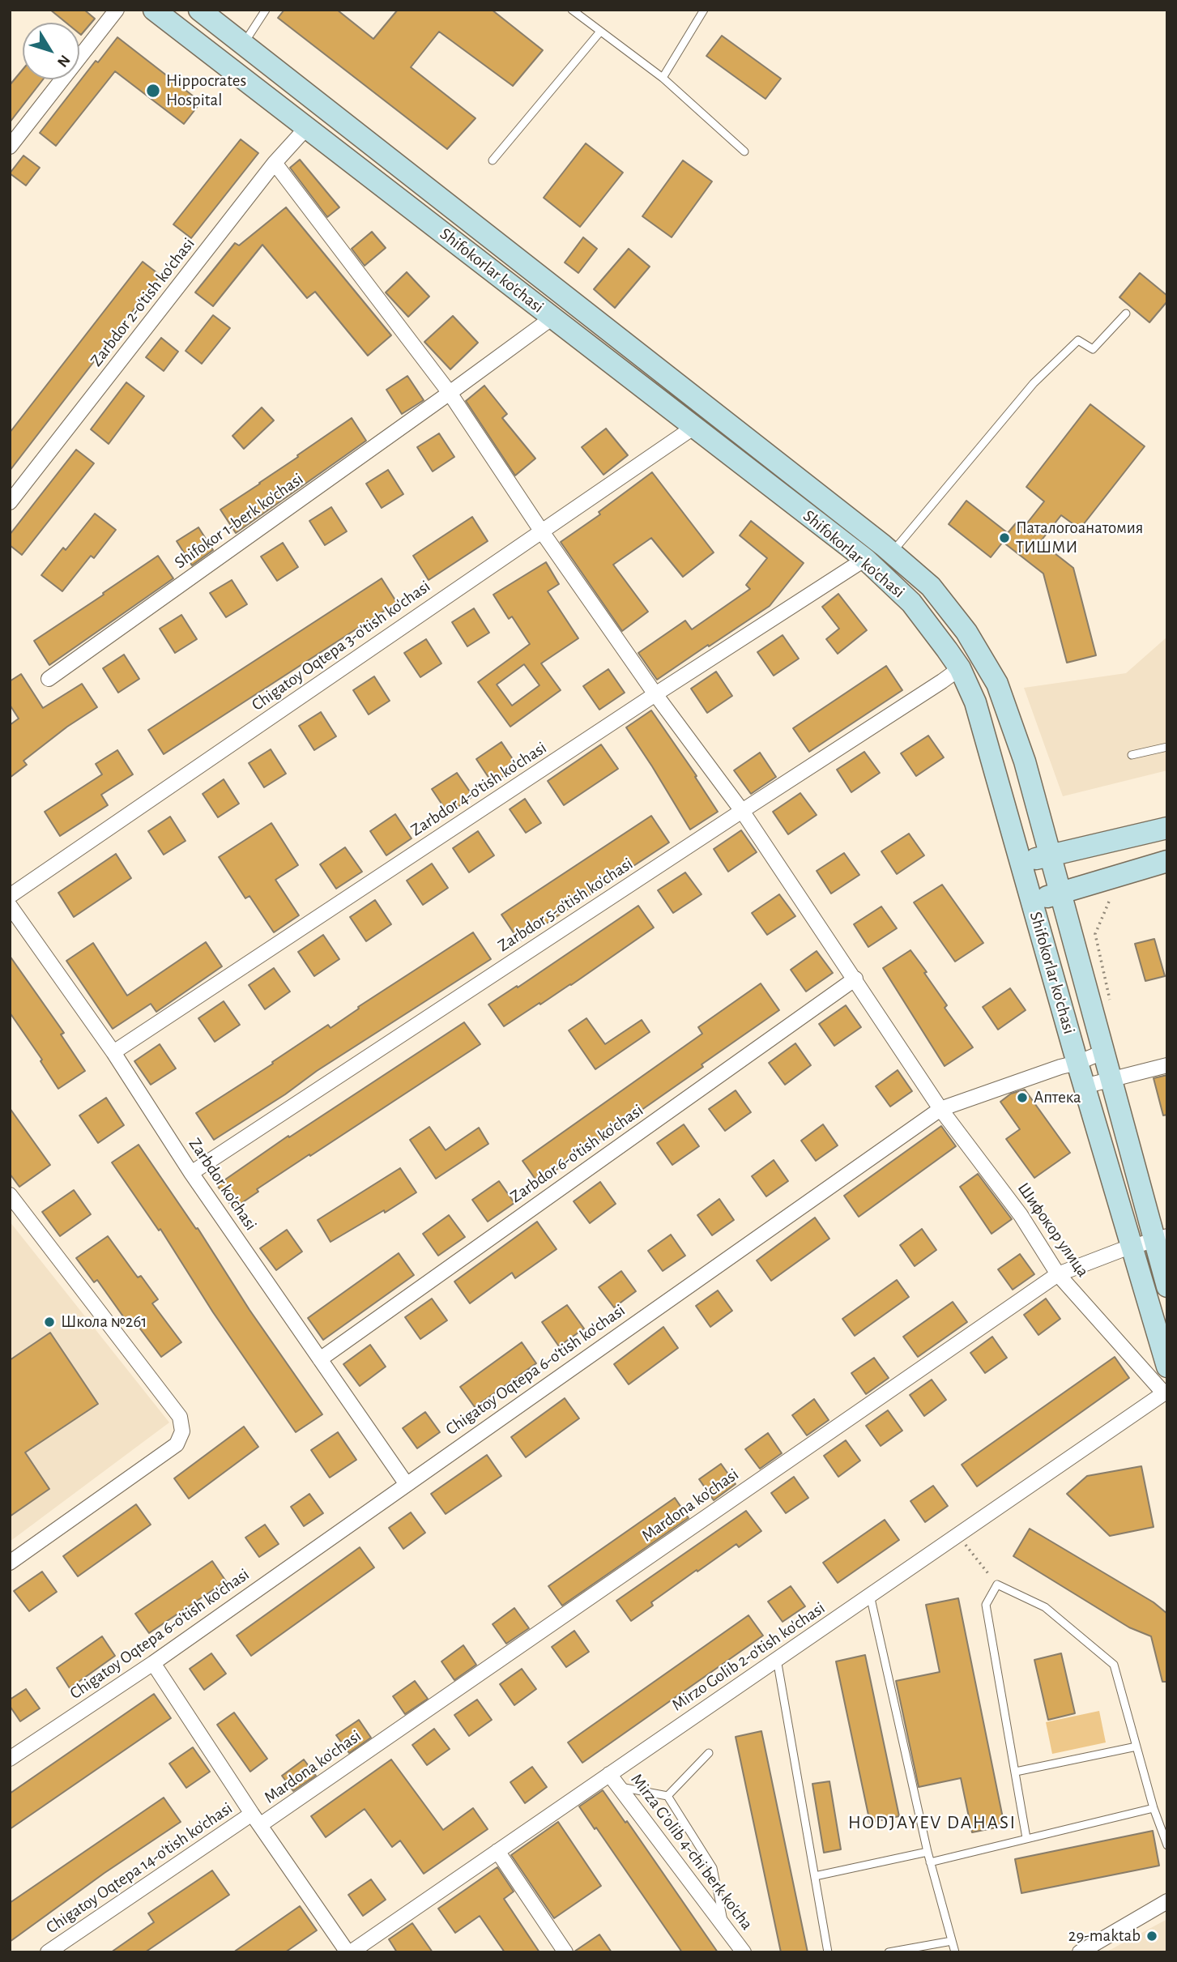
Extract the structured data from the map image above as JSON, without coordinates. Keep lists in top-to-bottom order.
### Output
{
  "streets": {
    "main road": ["Shifokorlar ko'chasi"],
    "street": [
      "Zarbdor 2-o'tish ko'chasi",
      "Shifokor 1-berk ko'chasi",
      "Chigatoy Oqtepa 3-o'tish ko'chasi",
      "Zarbdor 4-o'tish ko'chasi",
      "Zarbdor 5-o'tish ko'chasi",
      "Zarbdor 6-o'tish ko'chasi",
      "Zarbdor ko'chasi",
      "Шифокор улица",
      "Chigatoy Oqtepa 6-o'tish ko'chasi",
      "Mardona ko'chasi",
      "Mirzo Golib 2-o'tish ko'chasi",
      "Mirza G'olib 4-chi berk ko'cha",
      "Chigatoy Oqtepa 14-o'tish ko'chasi"
    ]
  },
  "crossings": [
    ["Shifokorlar ko'chasi", "Zarbdor 2-o'tish ko'chasi"],
    ["Shifokorlar ko'chasi", "Shifokor 1-berk ko'chasi"],
    ["Shifokorlar ko'chasi", "Chigatoy Oqtepa 3-o'tish ko'chasi"],
    ["Shifokorlar ko'chasi", "Zarbdor 4-o'tish ko'chasi"],
    ["Shifokorlar ko'chasi", "Zarbdor 5-o'tish ko'chasi"],
    ["Shifokorlar ko'chasi", "Chigatoy Oqtepa 6-o'tish ko'chasi"],
    ["Shifokorlar ko'chasi", "Mardona ko'chasi"],
    ["Zarbdor 2-o'tish ko'chasi", "Шифокор улица"],
    ["Shifokor 1-berk ko'chasi", "Шифокор улица"],
    ["Chigatoy Oqtepa 3-o'tish ko'chasi", "Шифокор улица"],
    ["Zarbdor 4-o'tish ko'chasi", "Zarbdor ko'chasi"],
    ["Zarbdor 4-o'tish ko'chasi", "Шифокор улица"],
    ["Zarbdor 5-o'tish ko'chasi", "Zarbdor ko'chasi"],
    ["Zarbdor 5-o'tish ko'chasi", "Шифокор улица"],
    ["Zarbdor 6-o'tish ko'chasi", "Zarbdor ko'chasi"],
    ["Zarbdor 6-o'tish ko'chasi", "Шифокор улица"],
    ["Zarbdor ko'chasi", "Chigatoy Oqtepa 6-o'tish ko'chasi"],
    ["Шифокор улица", "Chigatoy Oqtepa 6-o'tish ko'chasi"],
    ["Шифокор улица", "Mardona ko'chasi"],
    ["Шифокор улица", "Mirzo Golib 2-o'tish ko'chasi"],
    ["Mardona ko'chasi", "Chigatoy Oqtepa 14-o'tish ko'chasi"],
    ["Mirzo Golib 2-o'tish ko'chasi", "Mirza G'olib 4-chi berk ko'cha"]
  ],
  "districts": ["HODJAYEV DAHASI"],
  "places": [
    "Hippocrates Hospital",
    "Паталогоанатомия ТИШМИ",
    "Аптека",
    "Школа №261",
    "29-maktab"
  ],
  "north": "bottom right"
}
